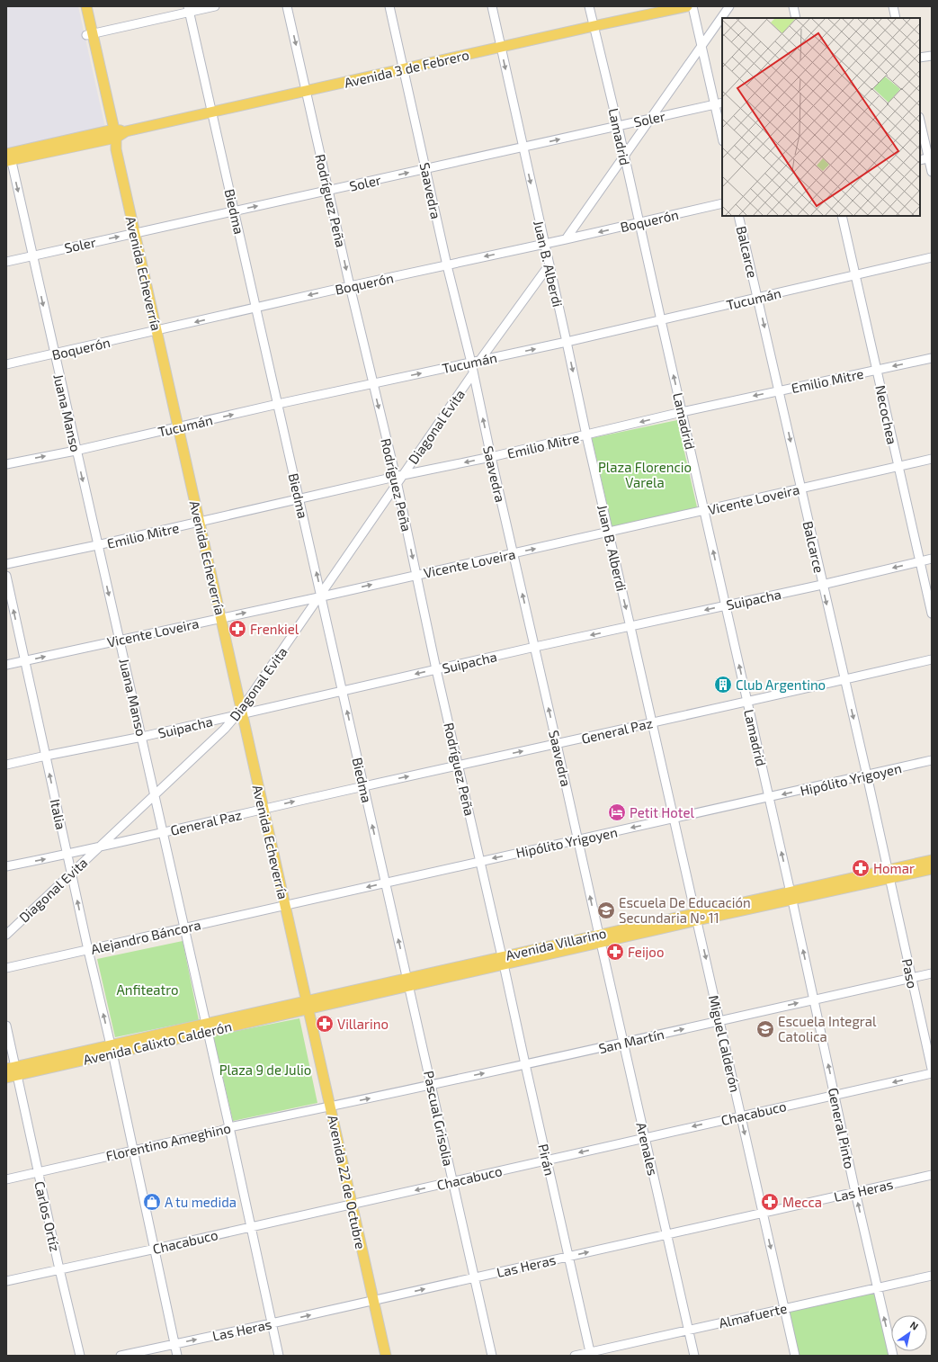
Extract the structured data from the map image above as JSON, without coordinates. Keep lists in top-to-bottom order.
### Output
{
  "streets": {
    "main road": [
      "Avenida 3 de Febrero",
      "Avenida Echeverría",
      "Avenida Villarino",
      "Avenida Calixto Calderón",
      "Avenida 22 de Octubre"
    ],
    "street": [
      "Soler",
      "Lamadrid",
      "Saavedra",
      "Rodríguez Peña",
      "Biedma",
      "Boquerón",
      "Balcarce",
      "Juan B. Alberdi",
      "Tucumán",
      "Emilio Mitre",
      "Juana Manso",
      "Necochea",
      "Diagonal Evita",
      "Vicente Loveira",
      "Suipacha",
      "General Paz",
      "Hipólito Yrigoyen",
      "Italia",
      "Alejandro Báncora",
      "Paso",
      "San Martín",
      "Miguel Calderón",
      "Chacabuco",
      "Pascual Grisolia",
      "General Pinto",
      "Florentino Ameghino",
      "Arenales",
      "Pirán",
      "Las Heras",
      "Carlos Ortíz",
      "Almafuerte"
    ]
  },
  "crossings": [
    ["Avenida 3 de Febrero", "Lamadrid"],
    ["Avenida 3 de Febrero", "Saavedra"],
    ["Avenida 3 de Febrero", "Rodríguez Peña"],
    ["Avenida 3 de Febrero", "Biedma"],
    ["Avenida 3 de Febrero", "Juan B. Alberdi"],
    ["Avenida 3 de Febrero", "Avenida Echeverría"],
    ["Avenida 3 de Febrero", "Juana Manso"],
    ["Soler", "Lamadrid"],
    ["Soler", "Saavedra"],
    ["Soler", "Rodríguez Peña"],
    ["Soler", "Biedma"],
    ["Soler", "Juan B. Alberdi"],
    ["Soler", "Avenida Echeverría"],
    ["Soler", "Juana Manso"],
    ["Lamadrid", "Boquerón"],
    ["Lamadrid", "Tucumán"],
    ["Lamadrid", "Emilio Mitre"],
    ["Lamadrid", "Vicente Loveira"],
    ["Lamadrid", "Suipacha"],
    ["Lamadrid", "General Paz"],
    ["Lamadrid", "Hipólito Yrigoyen"],
    ["Lamadrid", "Avenida Villarino"],
    ["Lamadrid", "General Pinto"],
    ["Saavedra", "Boquerón"],
    ["Saavedra", "Tucumán"],
    ["Saavedra", "Emilio Mitre"],
    ["Saavedra", "Diagonal Evita"],
    ["Saavedra", "Vicente Loveira"],
    ["Saavedra", "Suipacha"],
    ["Saavedra", "General Paz"],
    ["Saavedra", "Hipólito Yrigoyen"],
    ["Saavedra", "Avenida Villarino"],
    ["Saavedra", "Arenales"],
    ["Rodríguez Peña", "Boquerón"],
    ["Rodríguez Peña", "Tucumán"],
    ["Rodríguez Peña", "Emilio Mitre"],
    ["Rodríguez Peña", "Diagonal Evita"],
    ["Rodríguez Peña", "Vicente Loveira"],
    ["Rodríguez Peña", "Suipacha"],
    ["Rodríguez Peña", "General Paz"],
    ["Rodríguez Peña", "Hipólito Yrigoyen"],
    ["Rodríguez Peña", "Avenida Villarino"],
    ["Rodríguez Peña", "Pirán"],
    ["Biedma", "Boquerón"],
    ["Biedma", "Tucumán"],
    ["Biedma", "Emilio Mitre"],
    ["Biedma", "Diagonal Evita"],
    ["Biedma", "Vicente Loveira"],
    ["Biedma", "Suipacha"],
    ["Biedma", "General Paz"],
    ["Biedma", "Hipólito Yrigoyen"],
    ["Biedma", "Avenida Villarino"],
    ["Biedma", "Pascual Grisolia"],
    ["Boquerón", "Juan B. Alberdi"],
    ["Boquerón", "Avenida Echeverría"],
    ["Boquerón", "Juana Manso"],
    ["Balcarce", "Tucumán"],
    ["Balcarce", "Emilio Mitre"],
    ["Balcarce", "Vicente Loveira"],
    ["Balcarce", "Suipacha"],
    ["Balcarce", "General Paz"],
    ["Balcarce", "Hipólito Yrigoyen"],
    ["Balcarce", "Avenida Villarino"],
    ["Balcarce", "Paso"],
    ["Juan B. Alberdi", "Tucumán"],
    ["Juan B. Alberdi", "Emilio Mitre"],
    ["Juan B. Alberdi", "Vicente Loveira"],
    ["Juan B. Alberdi", "Suipacha"],
    ["Juan B. Alberdi", "General Paz"],
    ["Juan B. Alberdi", "Hipólito Yrigoyen"],
    ["Juan B. Alberdi", "Avenida Villarino"],
    ["Juan B. Alberdi", "Miguel Calderón"],
    ["Avenida Echeverría", "Tucumán"],
    ["Avenida Echeverría", "Emilio Mitre"],
    ["Avenida Echeverría", "Diagonal Evita"],
    ["Avenida Echeverría", "Vicente Loveira"],
    ["Avenida Echeverría", "Suipacha"],
    ["Avenida Echeverría", "General Paz"],
    ["Avenida Echeverría", "Hipólito Yrigoyen"],
    ["Avenida Echeverría", "Alejandro Báncora"],
    ["Avenida Echeverría", "Avenida Villarino"],
    ["Avenida Echeverría", "Avenida Calixto Calderón"],
    ["Avenida Echeverría", "Avenida 22 de Octubre"],
    ["Tucumán", "Juana Manso"],
    ["Tucumán", "Necochea"],
    ["Emilio Mitre", "Juana Manso"],
    ["Emilio Mitre", "Necochea"],
    ["Emilio Mitre", "Diagonal Evita"],
    ["Juana Manso", "Diagonal Evita"],
    ["Juana Manso", "Vicente Loveira"],
    ["Juana Manso", "Suipacha"],
    ["Juana Manso", "General Paz"],
    ["Juana Manso", "Alejandro Báncora"],
    ["Juana Manso", "Avenida Calixto Calderón"],
    ["Juana Manso", "Chacabuco"],
    ["Juana Manso", "Florentino Ameghino"],
    ["Juana Manso", "Las Heras"],
    ["Necochea", "Vicente Loveira"],
    ["Necochea", "Suipacha"],
    ["Diagonal Evita", "Vicente Loveira"],
    ["Diagonal Evita", "Suipacha"],
    ["Diagonal Evita", "General Paz"],
    ["Diagonal Evita", "Italia"],
    ["Vicente Loveira", "Italia"],
    ["Suipacha", "Italia"],
    ["General Paz", "Italia"],
    ["Hipólito Yrigoyen", "Alejandro Báncora"],
    ["Italia", "Alejandro Báncora"],
    ["Italia", "Avenida Calixto Calderón"],
    ["Italia", "Chacabuco"],
    ["Italia", "Florentino Ameghino"],
    ["Italia", "Las Heras"],
    ["Avenida Villarino", "Paso"],
    ["Avenida Villarino", "Avenida Calixto Calderón"],
    ["Avenida Villarino", "Miguel Calderón"],
    ["Avenida Villarino", "Pascual Grisolia"],
    ["Avenida Villarino", "General Pinto"],
    ["Avenida Villarino", "Arenales"],
    ["Avenida Villarino", "Pirán"],
    ["Avenida Villarino", "Avenida 22 de Octubre"],
    ["Paso", "San Martín"],
    ["San Martín", "Miguel Calderón"],
    ["San Martín", "Pascual Grisolia"],
    ["San Martín", "General Pinto"],
    ["San Martín", "Florentino Ameghino"],
    ["San Martín", "Arenales"],
    ["San Martín", "Pirán"],
    ["San Martín", "Avenida 22 de Octubre"],
    ["Avenida Calixto Calderón", "Avenida 22 de Octubre"],
    ["Avenida Calixto Calderón", "Carlos Ortíz"],
    ["Miguel Calderón", "Chacabuco"],
    ["Miguel Calderón", "Las Heras"],
    ["Miguel Calderón", "Almafuerte"],
    ["Chacabuco", "Pascual Grisolia"],
    ["Chacabuco", "General Pinto"],
    ["Chacabuco", "Arenales"],
    ["Chacabuco", "Pirán"],
    ["Chacabuco", "Avenida 22 de Octubre"],
    ["Chacabuco", "Carlos Ortíz"],
    ["Pascual Grisolia", "Las Heras"],
    ["General Pinto", "Las Heras"],
    ["General Pinto", "Almafuerte"],
    ["Florentino Ameghino", "Avenida 22 de Octubre"],
    ["Florentino Ameghino", "Carlos Ortíz"],
    ["Arenales", "Las Heras"],
    ["Arenales", "Almafuerte"],
    ["Pirán", "Las Heras"],
    ["Pirán", "Almafuerte"],
    ["Avenida 22 de Octubre", "Las Heras"]
  ],
  "one_way": [
    "Soler",
    "Lamadrid",
    "Saavedra",
    "Rodríguez Peña",
    "Biedma",
    "Boquerón",
    "Balcarce",
    "Juan B. Alberdi",
    "Tucumán",
    "Emilio Mitre",
    "Vicente Loveira",
    "Suipacha",
    "General Paz",
    "Hipólito Yrigoyen",
    "Italia",
    "San Martín",
    "Miguel Calderón",
    "Chacabuco",
    "General Pinto",
    "Las Heras"
  ],
  "parks": ["Plaza Florencio Varela", "Anfiteatro", "Plaza 9 de Julio"],
  "places": {
    "pharmacy": [
      "Frenkiel",
      "Homar",
      "Feijoo",
      "Villarino",
      "Mecca"
    ],
    "building": ["Club Argentino"],
    "hotel": ["Petit Hotel"],
    "school or university": ["Escuela De Educación Secundaria Nº 11", "Escuela Integral Catolica"],
    "shop": ["A tu medida"]
  },
  "north": "top right"
}
